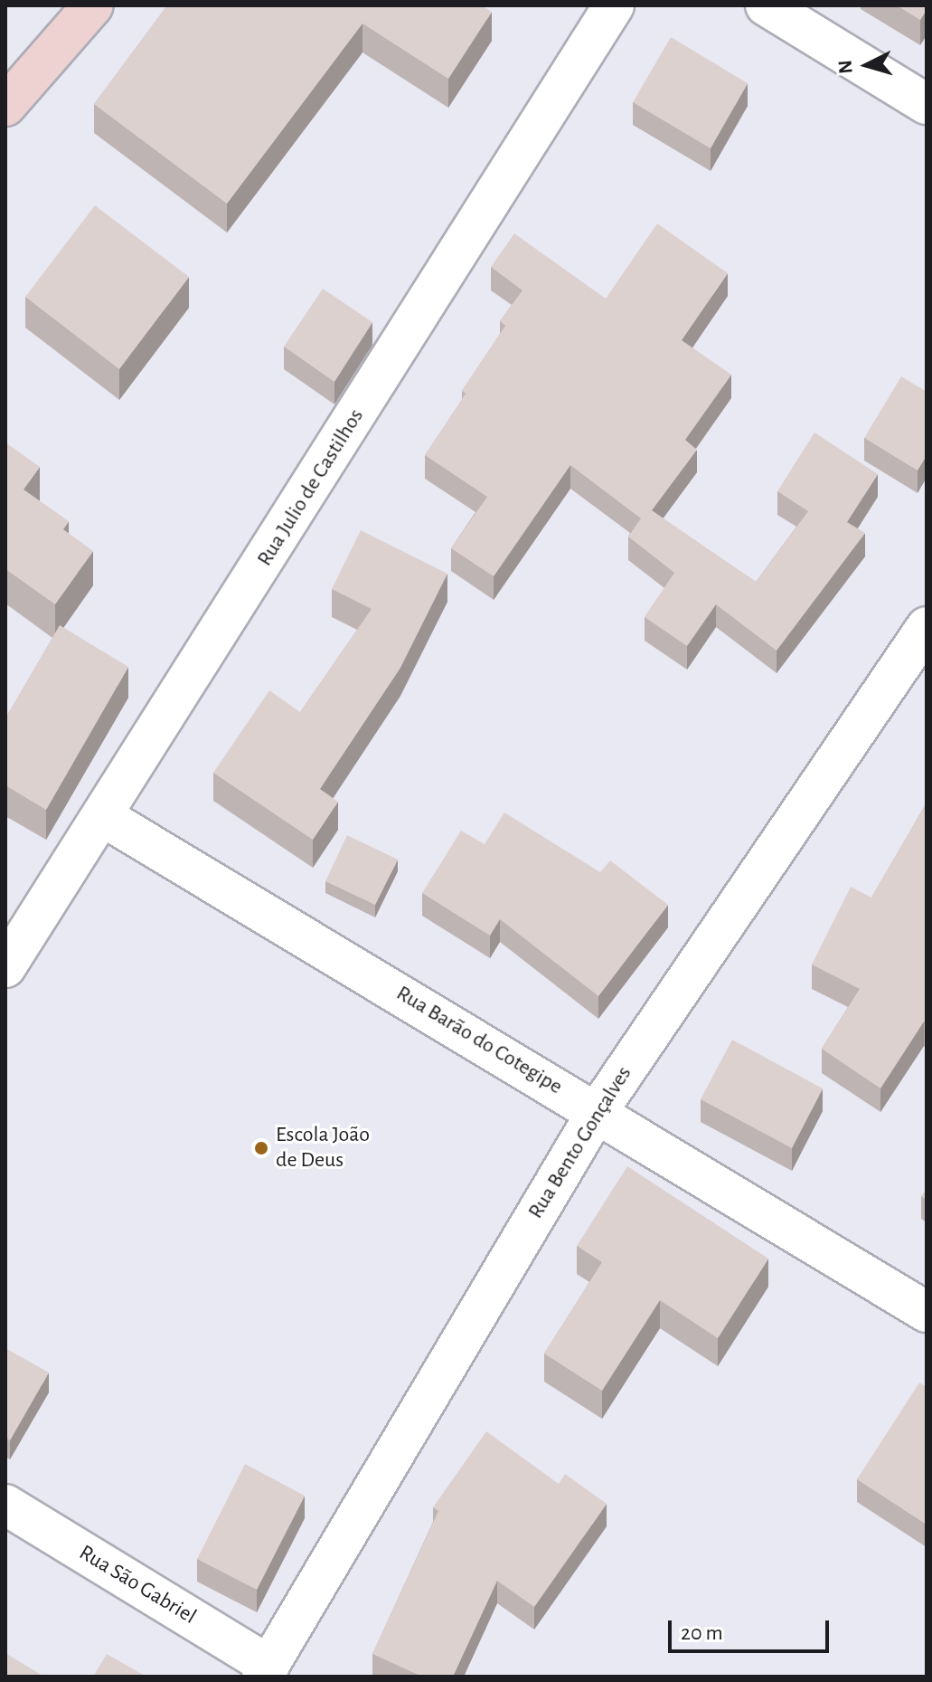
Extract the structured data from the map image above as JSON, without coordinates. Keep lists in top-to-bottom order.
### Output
{
  "streets": {
    "street": [
      "Rua Julio de Castilhos",
      "Rua Barão do Cotegipe",
      "Rua Bento Gonçalves",
      "Rua São Gabriel"
    ]
  },
  "crossings": [
    ["Rua Julio de Castilhos", "Rua Barão do Cotegipe"],
    ["Rua Barão do Cotegipe", "Rua Bento Gonçalves"],
    ["Rua Bento Gonçalves", "Rua São Gabriel"]
  ],
  "places": ["Escola João de Deus"],
  "scale_bar": "20 m",
  "north": "left"
}
